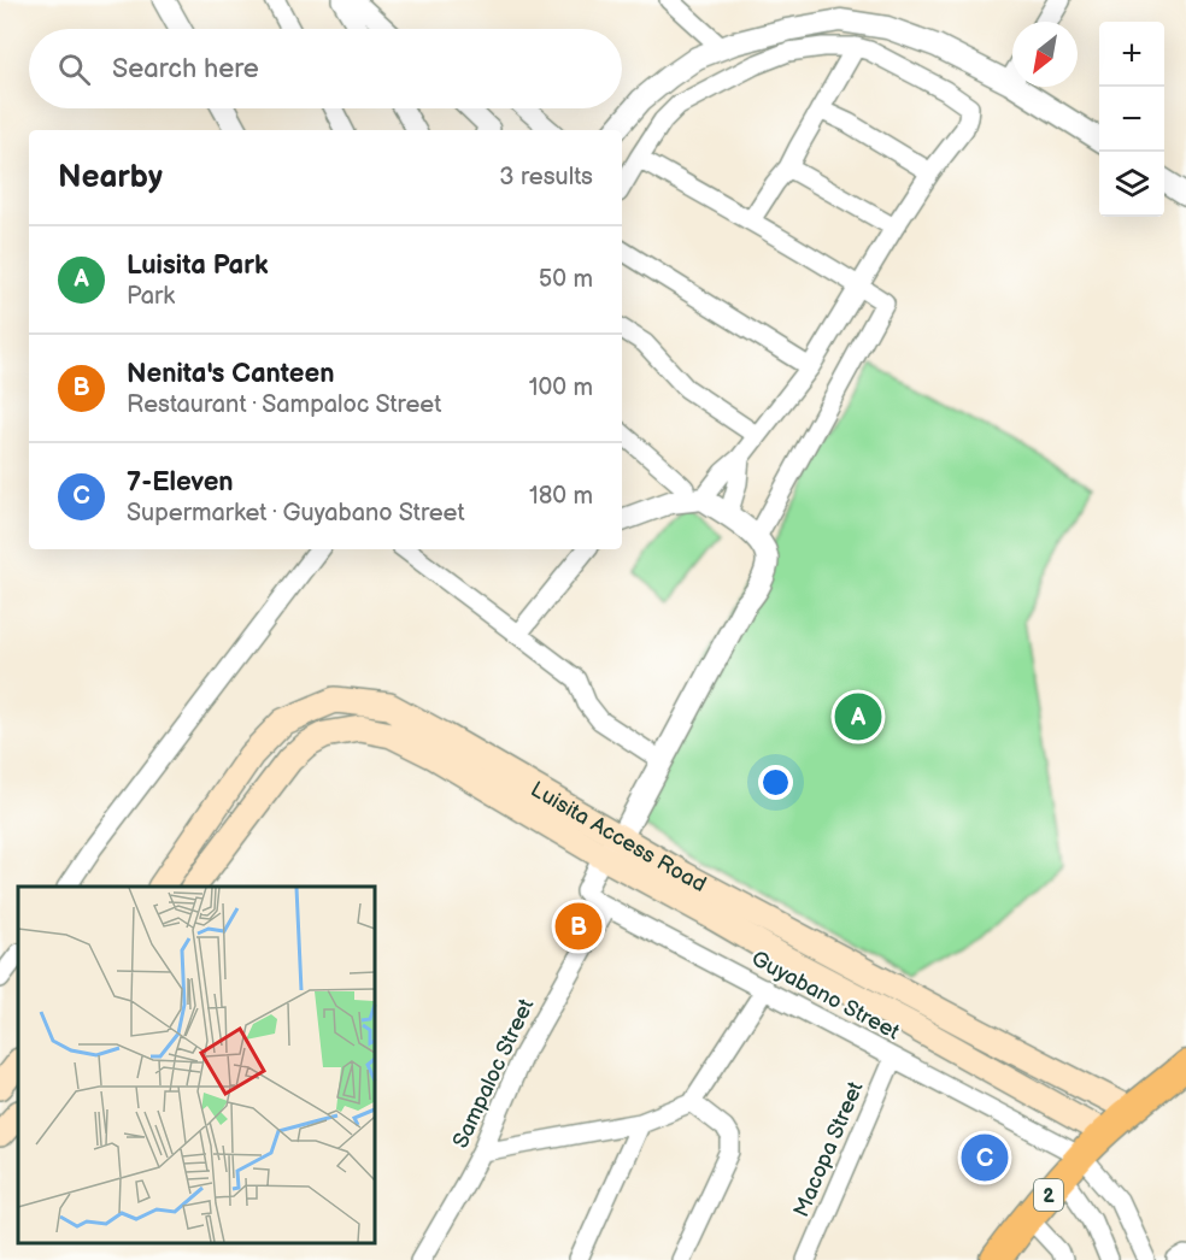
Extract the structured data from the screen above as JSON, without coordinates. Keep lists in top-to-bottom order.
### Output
{
  "streets": {
    "highway": ["2"],
    "main road": ["Luisita Access Road"],
    "street": ["Guyabano Street", "Sampaloc Street", "Macopa Street"]
  },
  "crossings": [
    ["Luisita Access Road", "Guyabano Street"],
    ["Luisita Access Road", "2"],
    ["Guyabano Street", "Sampaloc Street"],
    ["Guyabano Street", "Macopa Street"],
    ["Guyabano Street", "2"]
  ],
  "north": "bottom left",
  "page": {
    "map_buttons": ["+", "−"],
    "search": "Search here",
    "heading": ["Nearby", "3 results"],
    "list": [
      {
        "mark": "A",
        "name": "Luisita Park",
        "note": "Park",
        "value": "50 m"
      },
      {
        "mark": "B",
        "name": "Nenita's Canteen",
        "note": "Restaurant · Sampaloc Street",
        "value": "100 m"
      },
      {
        "mark": "C",
        "name": "7-Eleven",
        "note": "Supermarket · Guyabano Street",
        "value": "180 m"
      }
    ],
    "pins": ["A", "B", "C"]
  }
}
